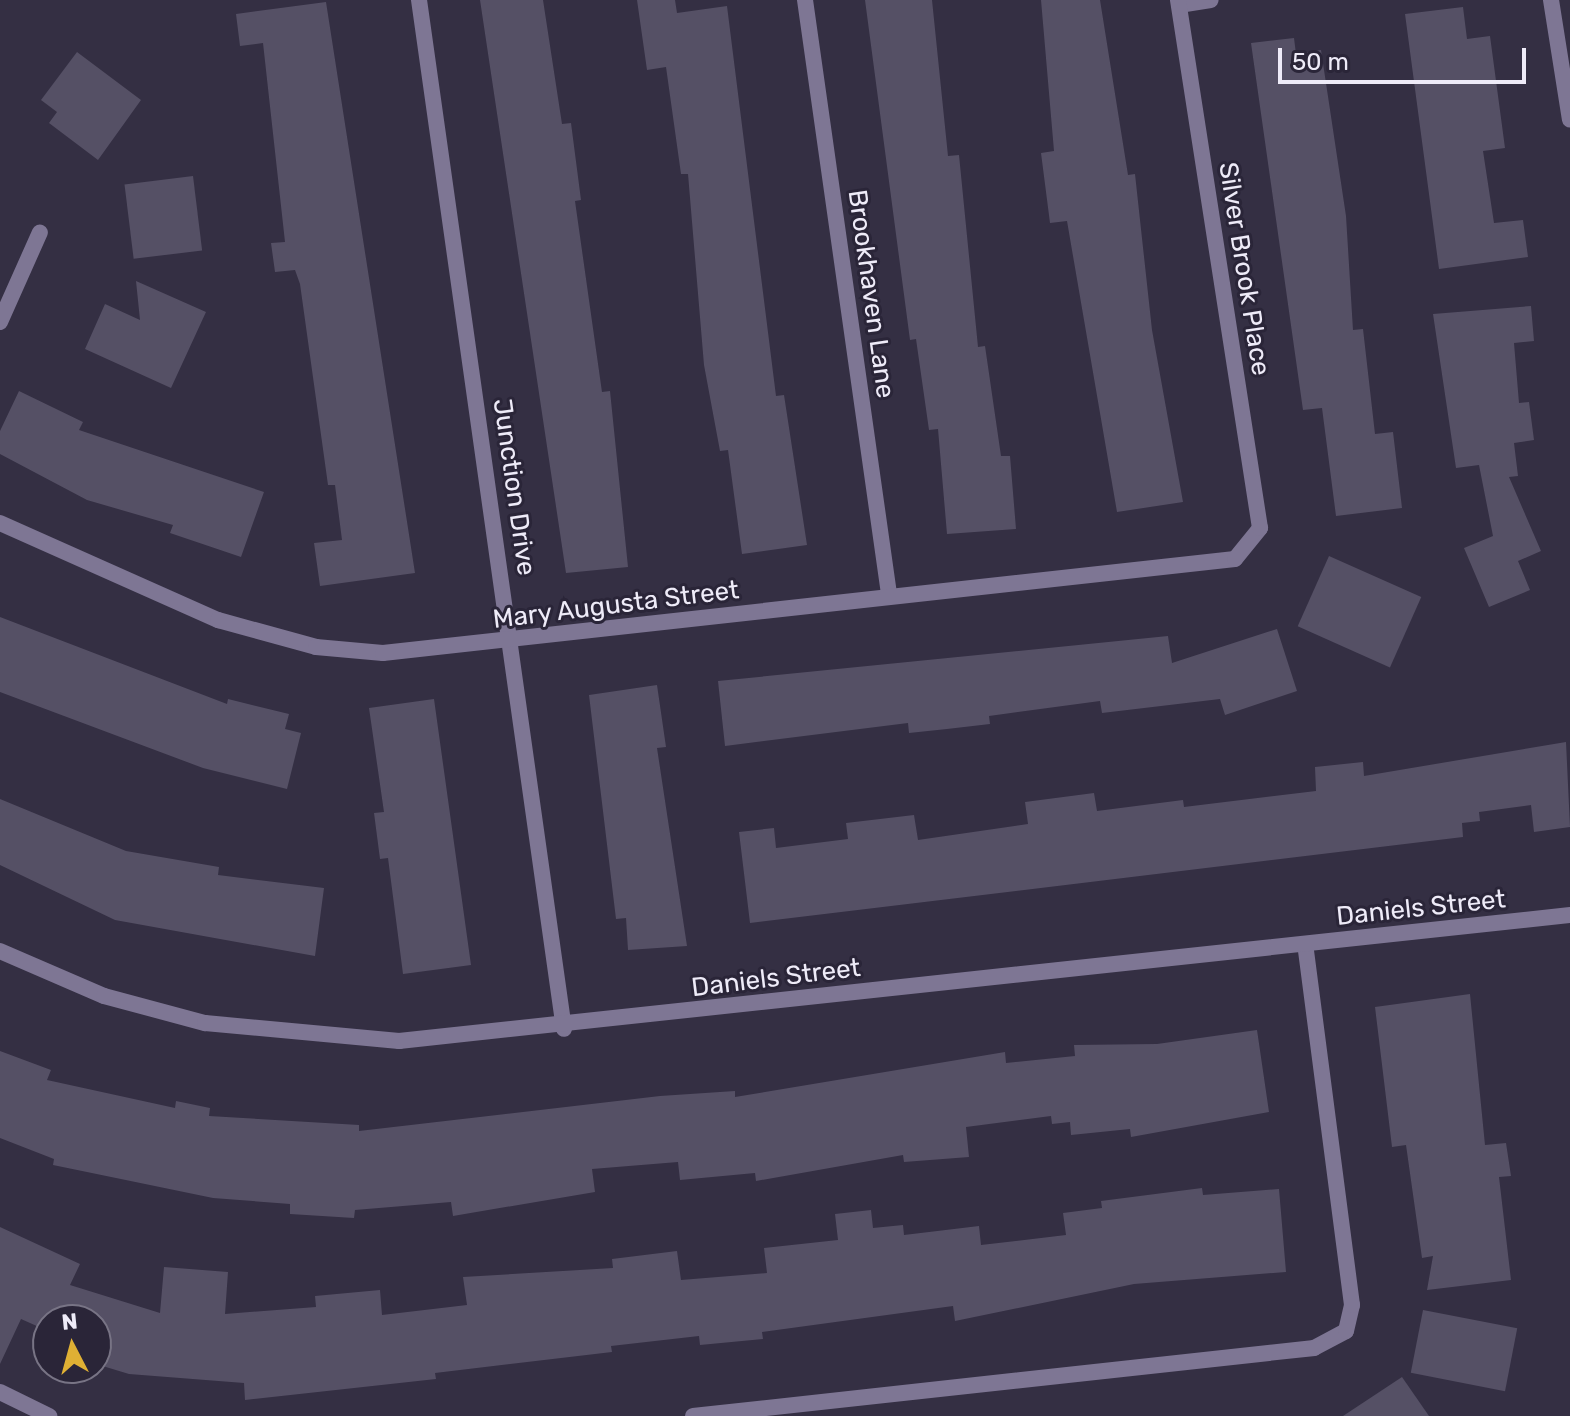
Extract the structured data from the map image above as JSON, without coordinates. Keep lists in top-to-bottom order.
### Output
{
  "streets": {
    "street": [
      "Silver Brook Place",
      "Brookhaven Lane",
      "Junction Drive",
      "Mary Augusta Street",
      "Daniels Street"
    ]
  },
  "crossings": [
    ["Silver Brook Place", "Mary Augusta Street"],
    ["Brookhaven Lane", "Mary Augusta Street"],
    ["Junction Drive", "Mary Augusta Street"],
    ["Junction Drive", "Daniels Street"]
  ],
  "scale_bar": "50 m",
  "north": "top"
}
